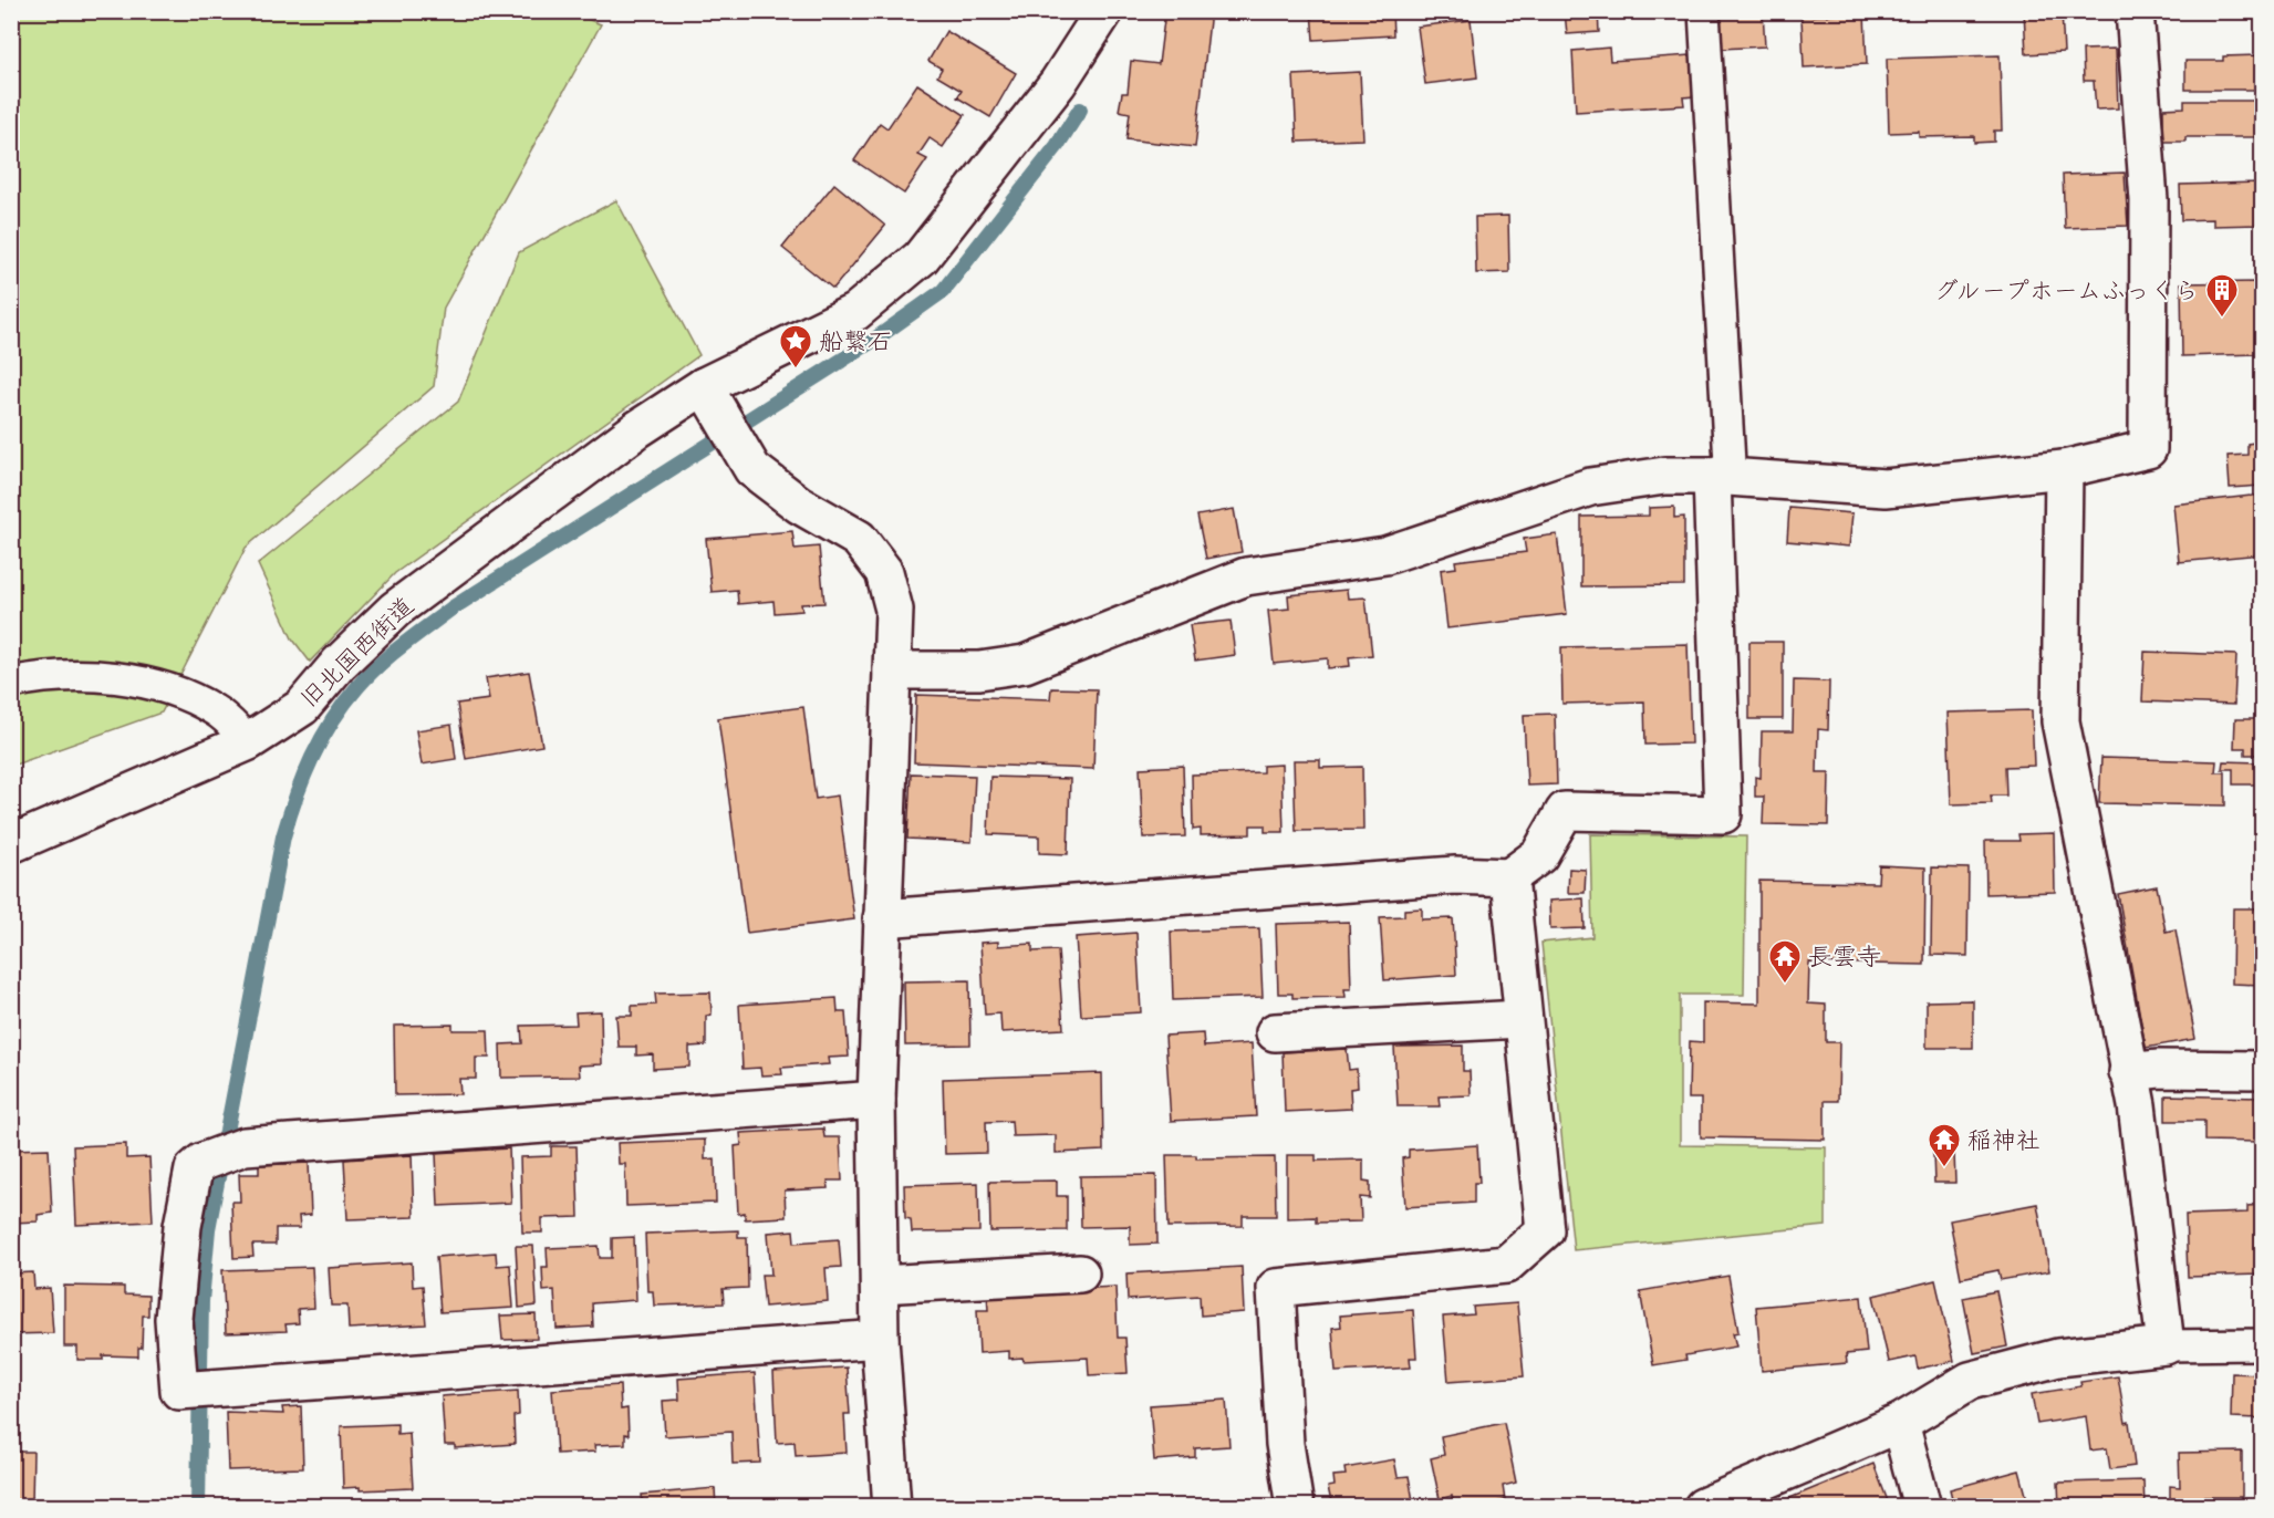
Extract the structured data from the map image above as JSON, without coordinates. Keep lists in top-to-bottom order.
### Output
{
  "streets": {
    "street": ["旧北国西街道"]
  },
  "places": {
    "building": ["グループホームふっくら"],
    "place": ["船繋石"],
    "temple": ["長雲寺", "稲神社"]
  }
}
